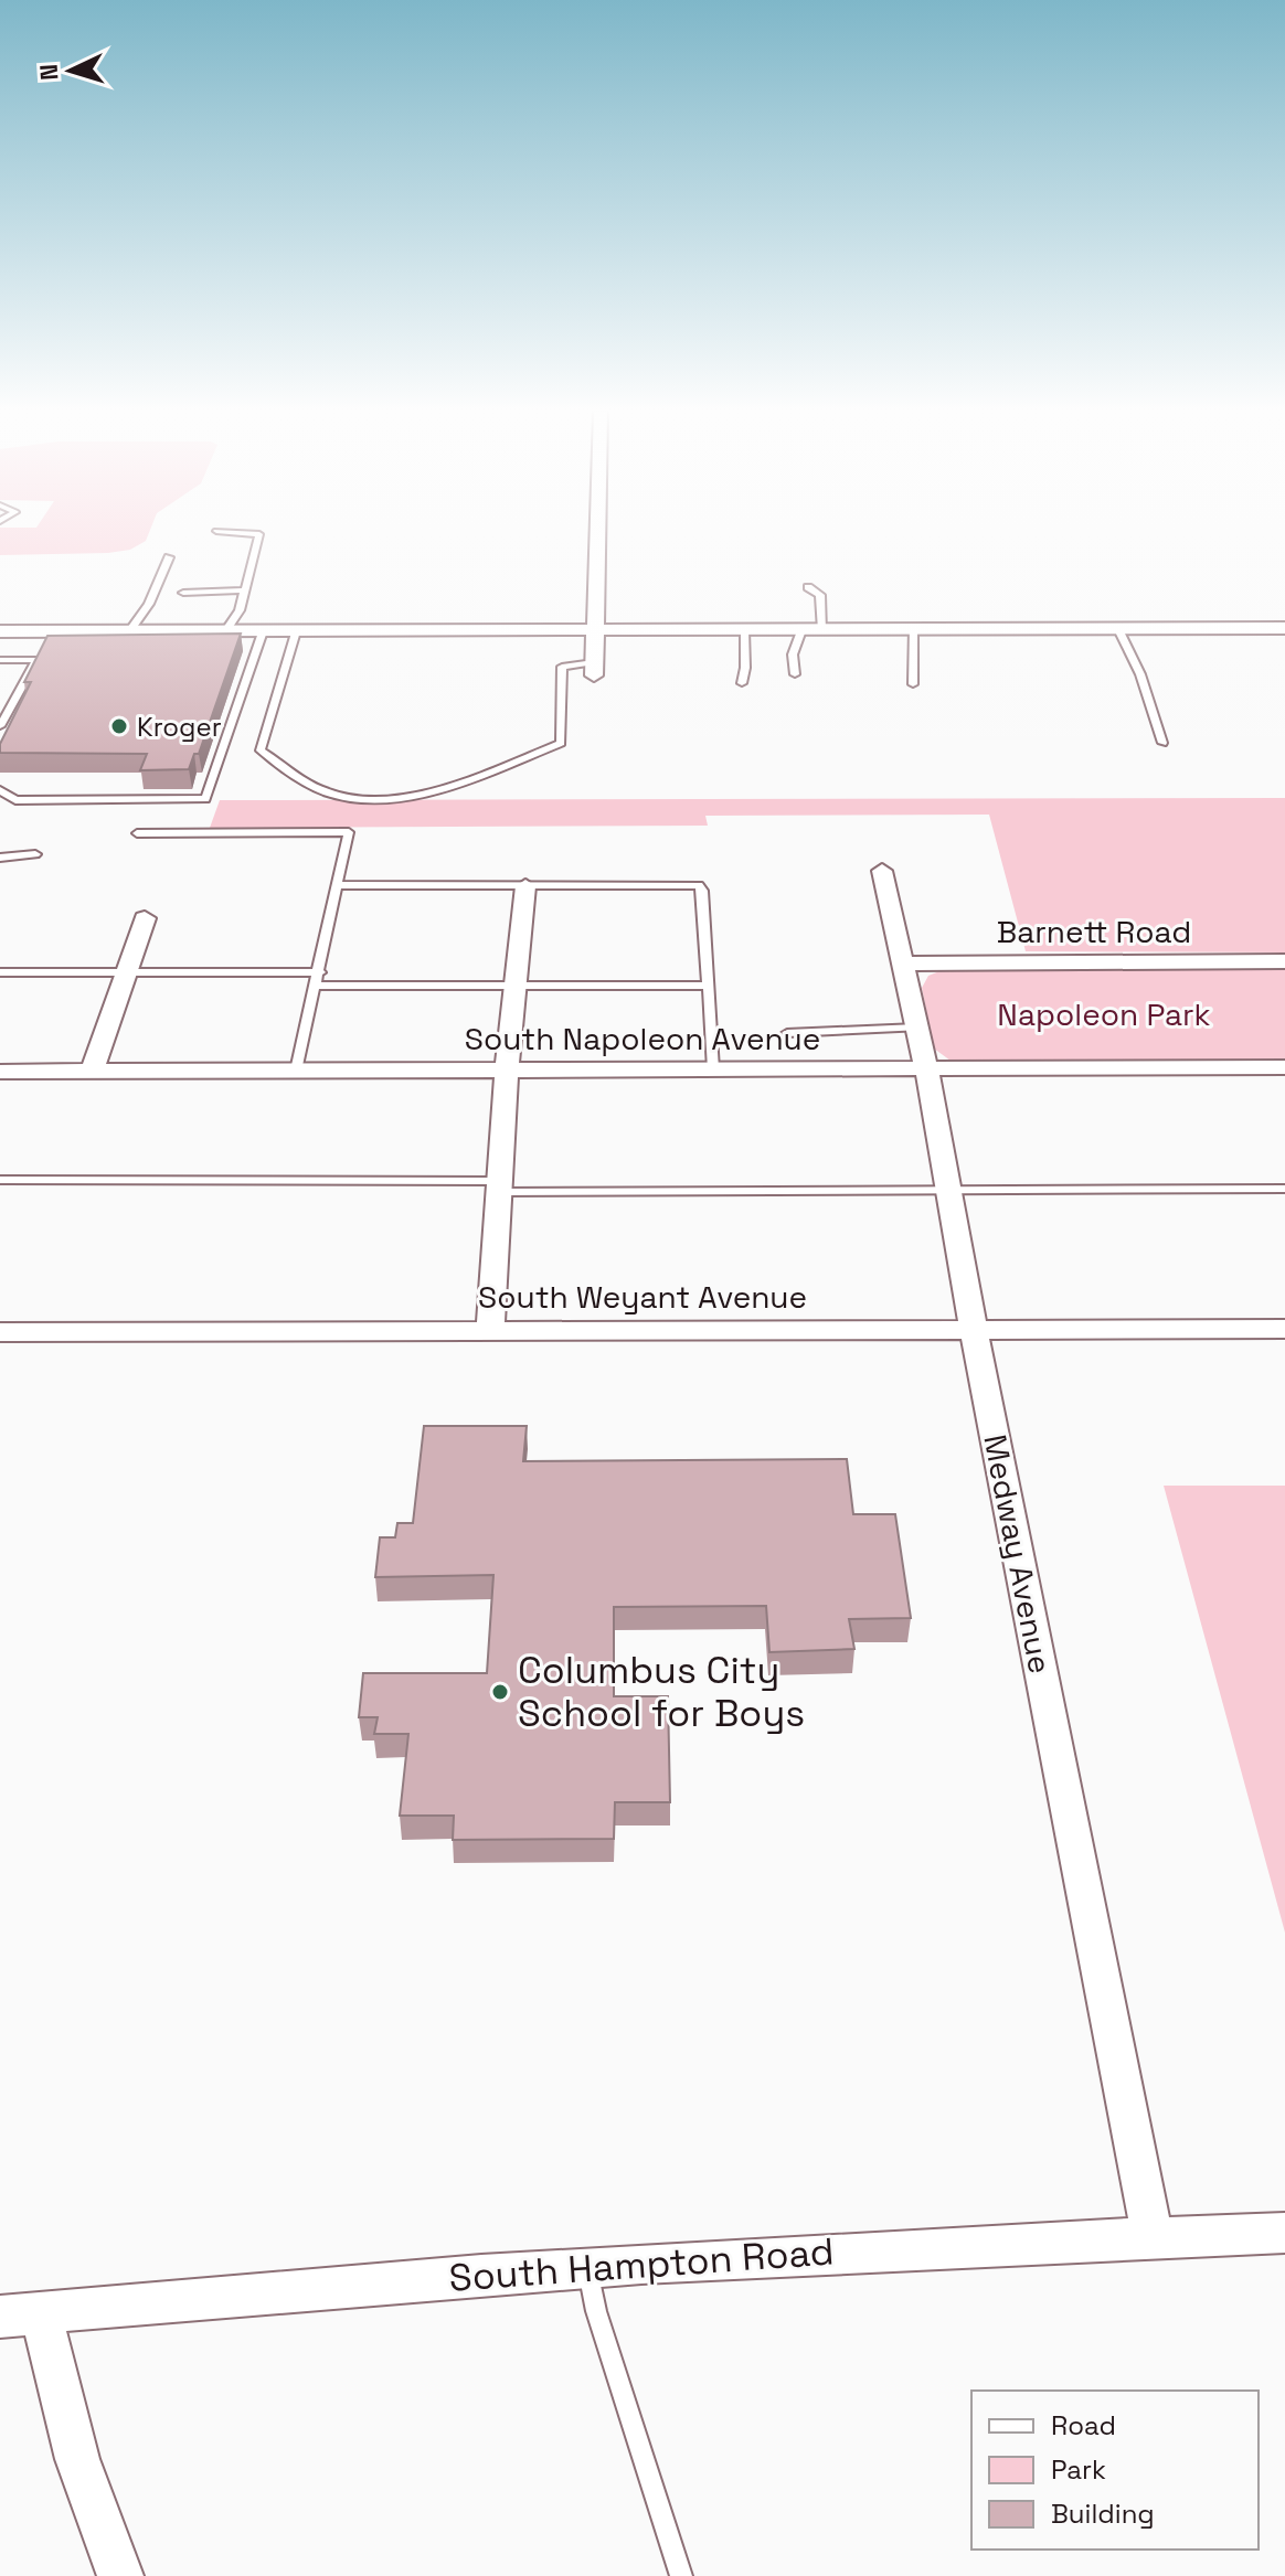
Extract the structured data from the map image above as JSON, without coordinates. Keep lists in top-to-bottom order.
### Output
{
  "streets": {
    "street": [
      "Barnett Road",
      "South Napoleon Avenue",
      "South Weyant Avenue",
      "Medway Avenue",
      "South Hampton Road"
    ]
  },
  "crossings": [
    ["Barnett Road", "Medway Avenue"],
    ["South Napoleon Avenue", "Medway Avenue"],
    ["South Weyant Avenue", "Medway Avenue"],
    ["Medway Avenue", "South Hampton Road"]
  ],
  "parks": ["Napoleon Park"],
  "places": ["Kroger", "Columbus City School for Boys"],
  "legend": ["Road", "Park", "Building"],
  "north": "left"
}
